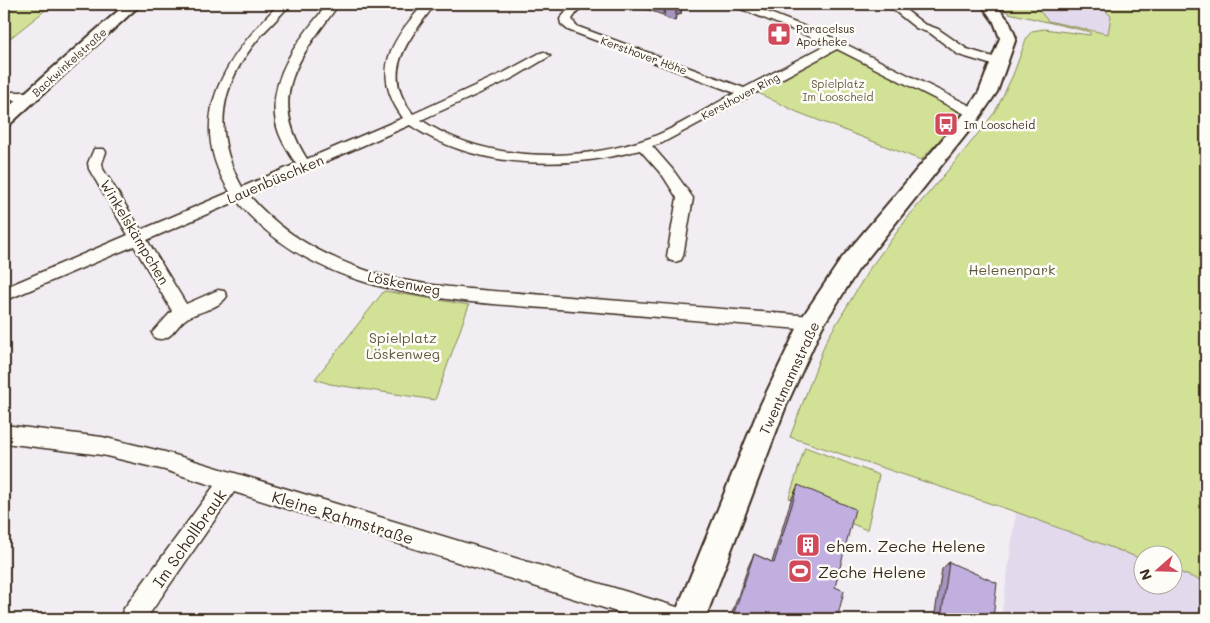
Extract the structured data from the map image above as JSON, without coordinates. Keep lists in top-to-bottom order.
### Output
{
  "streets": {
    "street": [
      "Kersthover Höhe",
      "Backwinkelstraße",
      "Kersthover Ring",
      "Lauenbüschken",
      "Winkelskämpchen",
      "Löskenweg",
      "Twentmannstraße",
      "Kleine Rahmstraße",
      "Im Schollbrauk"
    ]
  },
  "crossings": [
    ["Kersthover Höhe", "Kersthover Ring"],
    ["Kersthover Ring", "Lauenbüschken"],
    ["Lauenbüschken", "Winkelskämpchen"],
    ["Lauenbüschken", "Löskenweg"],
    ["Löskenweg", "Twentmannstraße"],
    ["Kleine Rahmstraße", "Im Schollbrauk"]
  ],
  "parks": ["Spielplatz Im Looscheid", "Helenenpark", "Spielplatz Löskenweg"],
  "places": {
    "pharmacy": ["Paracelsus Apotheke"],
    "bus stop": ["Im Looscheid"],
    "building": ["ehem. Zeche Helene"],
    "sports": ["Zeche Helene"]
  },
  "north": "left"
}
